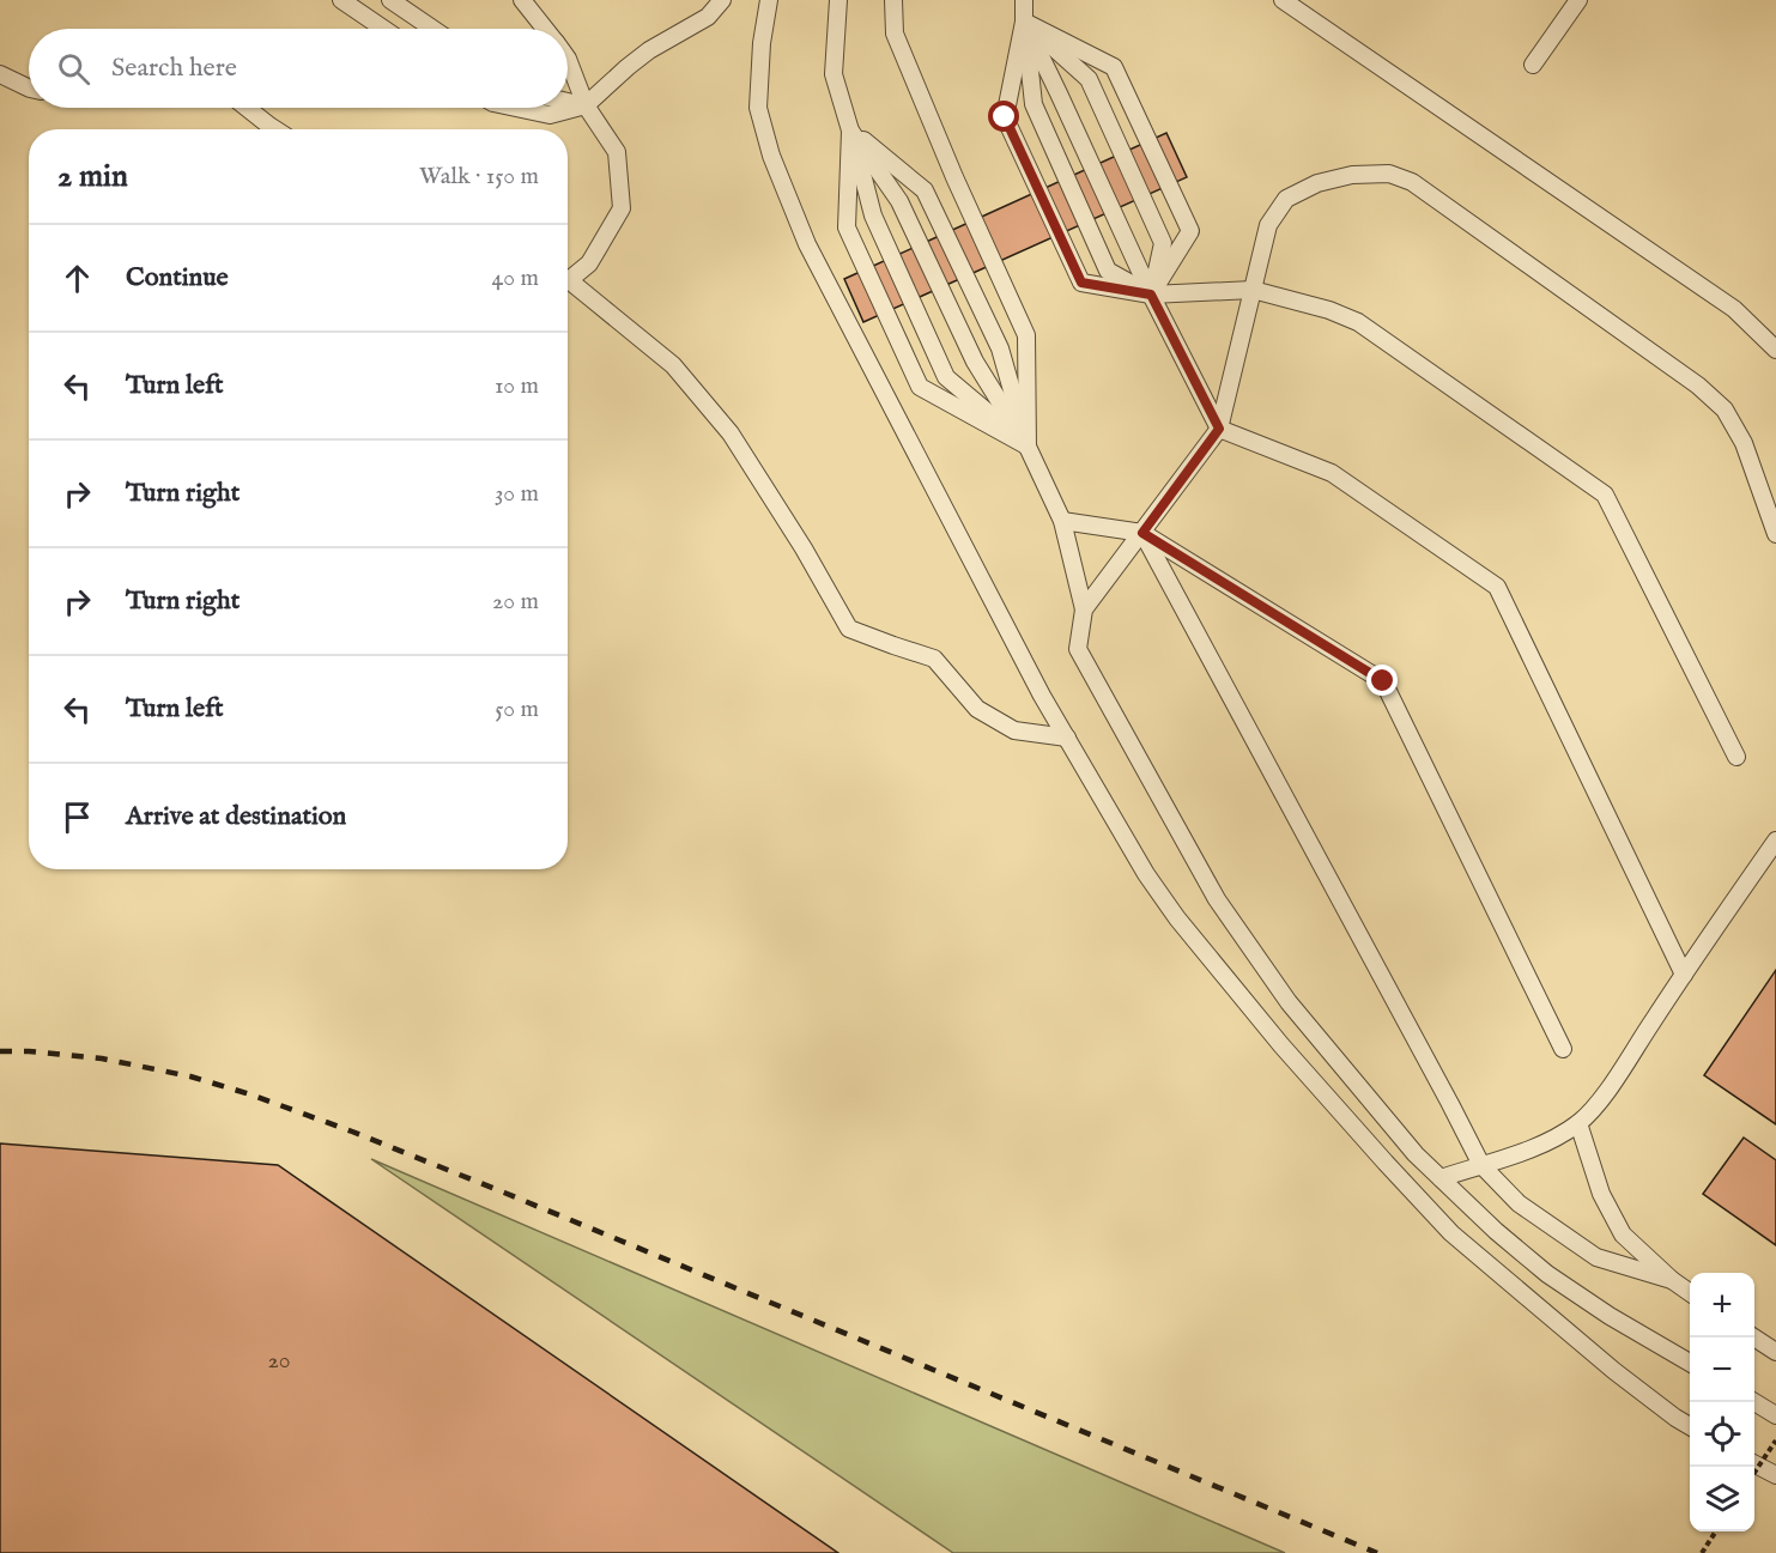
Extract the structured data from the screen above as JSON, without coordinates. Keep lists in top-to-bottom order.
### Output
{
  "house_numbers": ["20"],
  "page": {
    "search": "Search here",
    "heading": ["2 min", "Walk · 150 m"],
    "list": [
      ["Continue", "40 m"],
      ["Turn left", "10 m"],
      ["Turn right", "30 m"],
      ["Turn right", "20 m"],
      ["Turn left", "50 m"],
      "Arrive at destination"
    ],
    "map_buttons": ["+", "−"]
  }
}
